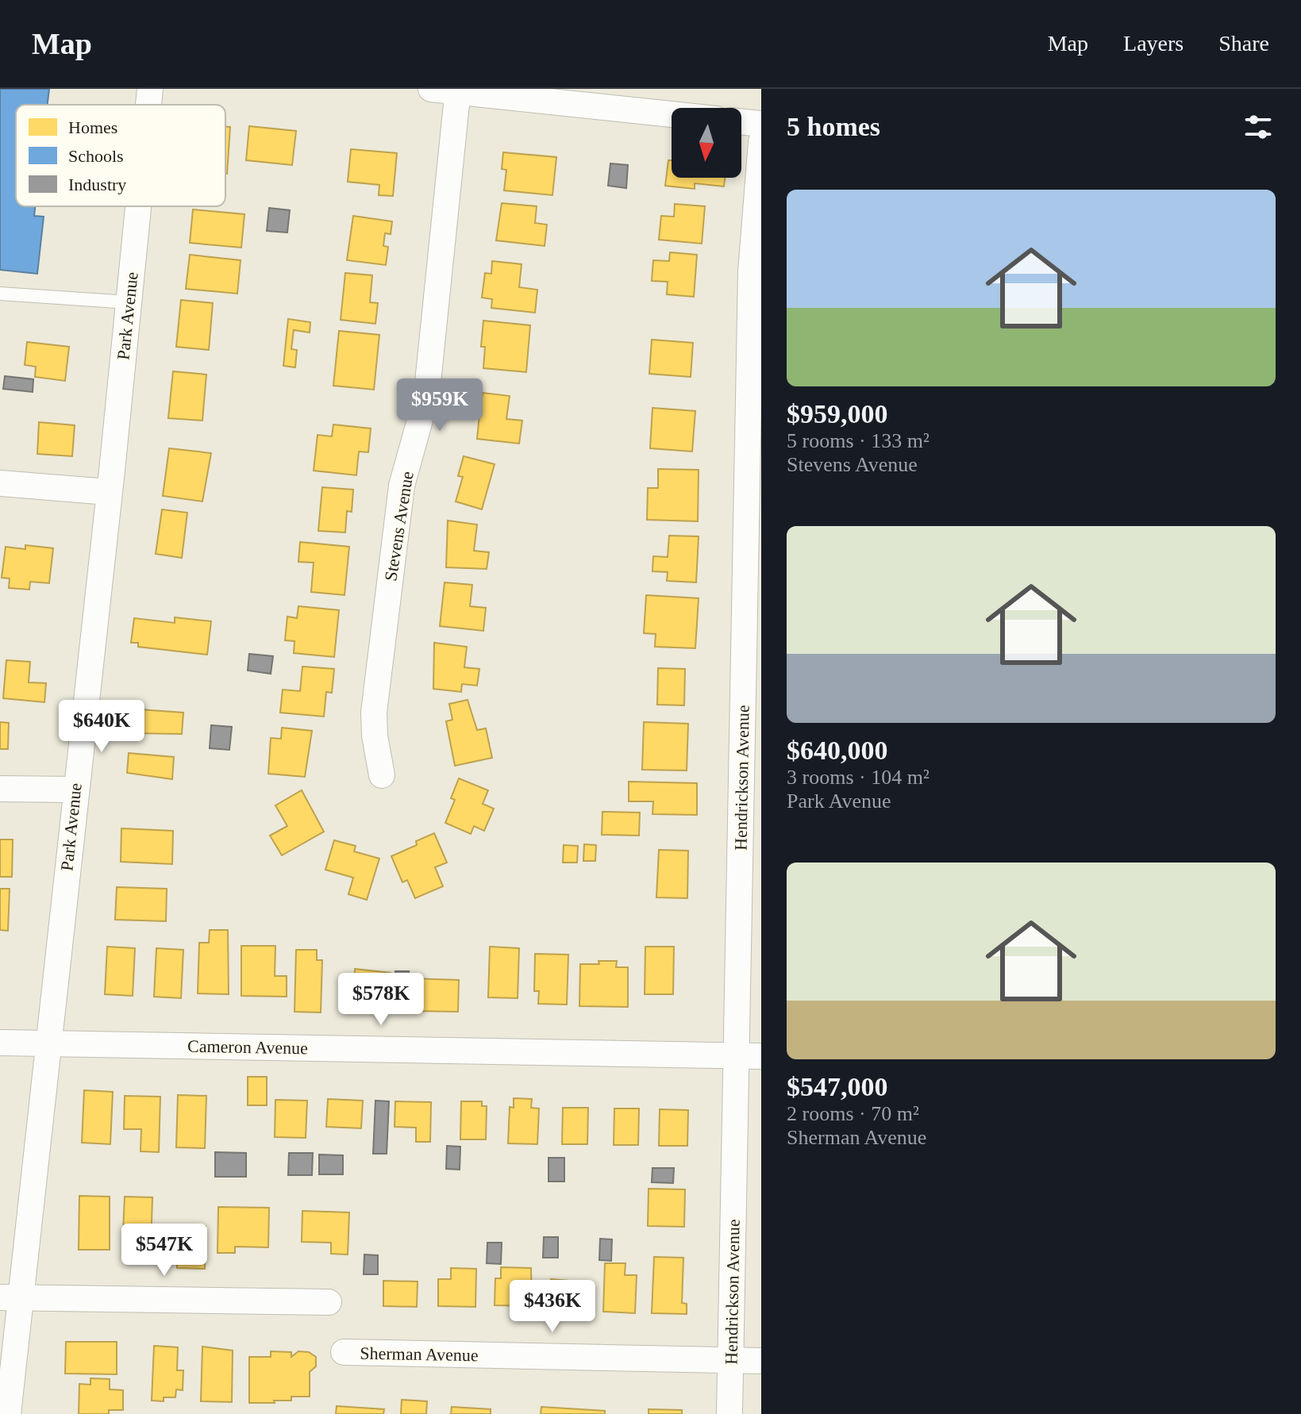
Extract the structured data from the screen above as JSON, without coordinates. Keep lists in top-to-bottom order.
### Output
{
  "streets": {
    "street": [
      "Park Avenue",
      "Stevens Avenue",
      "Hendrickson Avenue",
      "Cameron Avenue",
      "Sherman Avenue"
    ]
  },
  "crossings": [
    ["Park Avenue", "Cameron Avenue"],
    ["Hendrickson Avenue", "Cameron Avenue"],
    ["Hendrickson Avenue", "Sherman Avenue"]
  ],
  "legend": ["Homes", "Schools", "Industry"],
  "north": "bottom",
  "page": {
    "header": "Map",
    "nav": ["Map", "Layers", "Share"],
    "heading": "5 homes",
    "list": [
      {
        "name": "$959,000",
        "note": "5 rooms · 133 m² · Stevens Avenue"
      },
      {
        "name": "$640,000",
        "note": "3 rooms · 104 m² · Park Avenue"
      },
      {
        "name": "$547,000",
        "note": "2 rooms · 70 m² · Sherman Avenue"
      }
    ],
    "price": [
      "$959K",
      "$640K",
      "$578K",
      "$547K",
      "$436K"
    ]
  }
}
